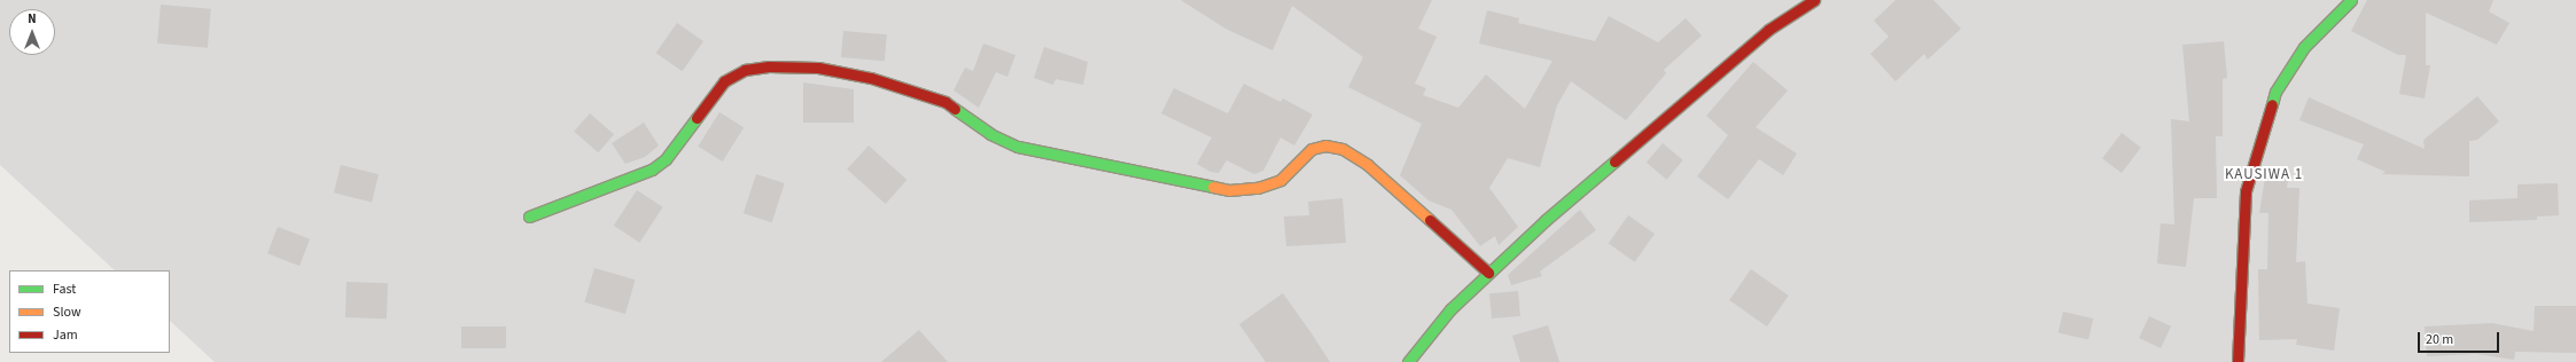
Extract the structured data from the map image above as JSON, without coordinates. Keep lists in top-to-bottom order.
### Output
{
  "districts": ["KAUSIWA 1"],
  "legend": ["Fast", "Slow", "Jam"],
  "scale_bar": "20 m",
  "north": "top"
}
